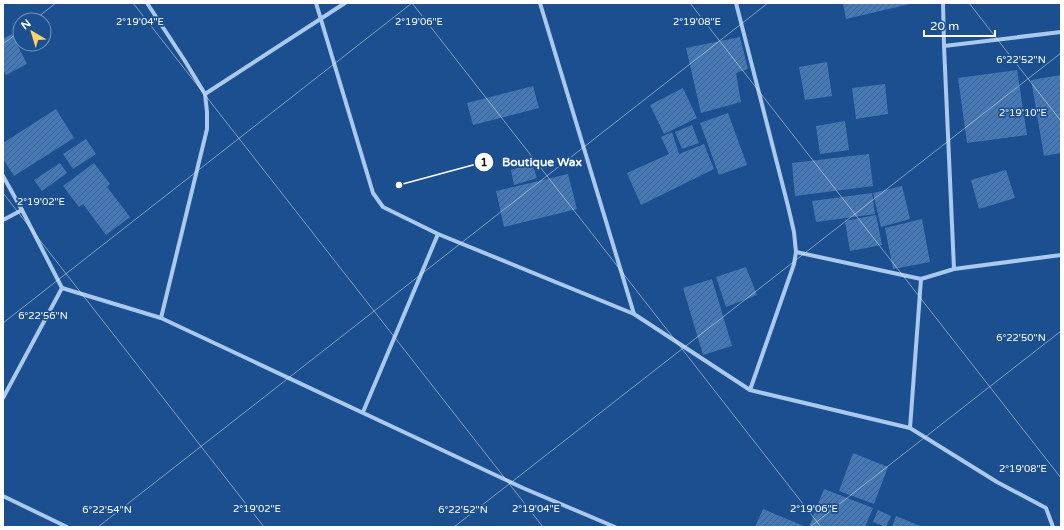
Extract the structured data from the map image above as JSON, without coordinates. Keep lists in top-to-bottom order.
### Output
{
  "places": ["Boutique Wax"],
  "scale_bar": "20 m",
  "north": "top left",
  "coordinates": [
    "2°19'04\"E",
    "2°19'06\"E",
    "2°19'08\"E",
    "6°22'52\"N",
    "2°19'10\"E",
    "2°19'02\"E",
    "6°22'56\"N",
    "6°22'50\"N",
    "6°22'54\"N"
  ]
}
